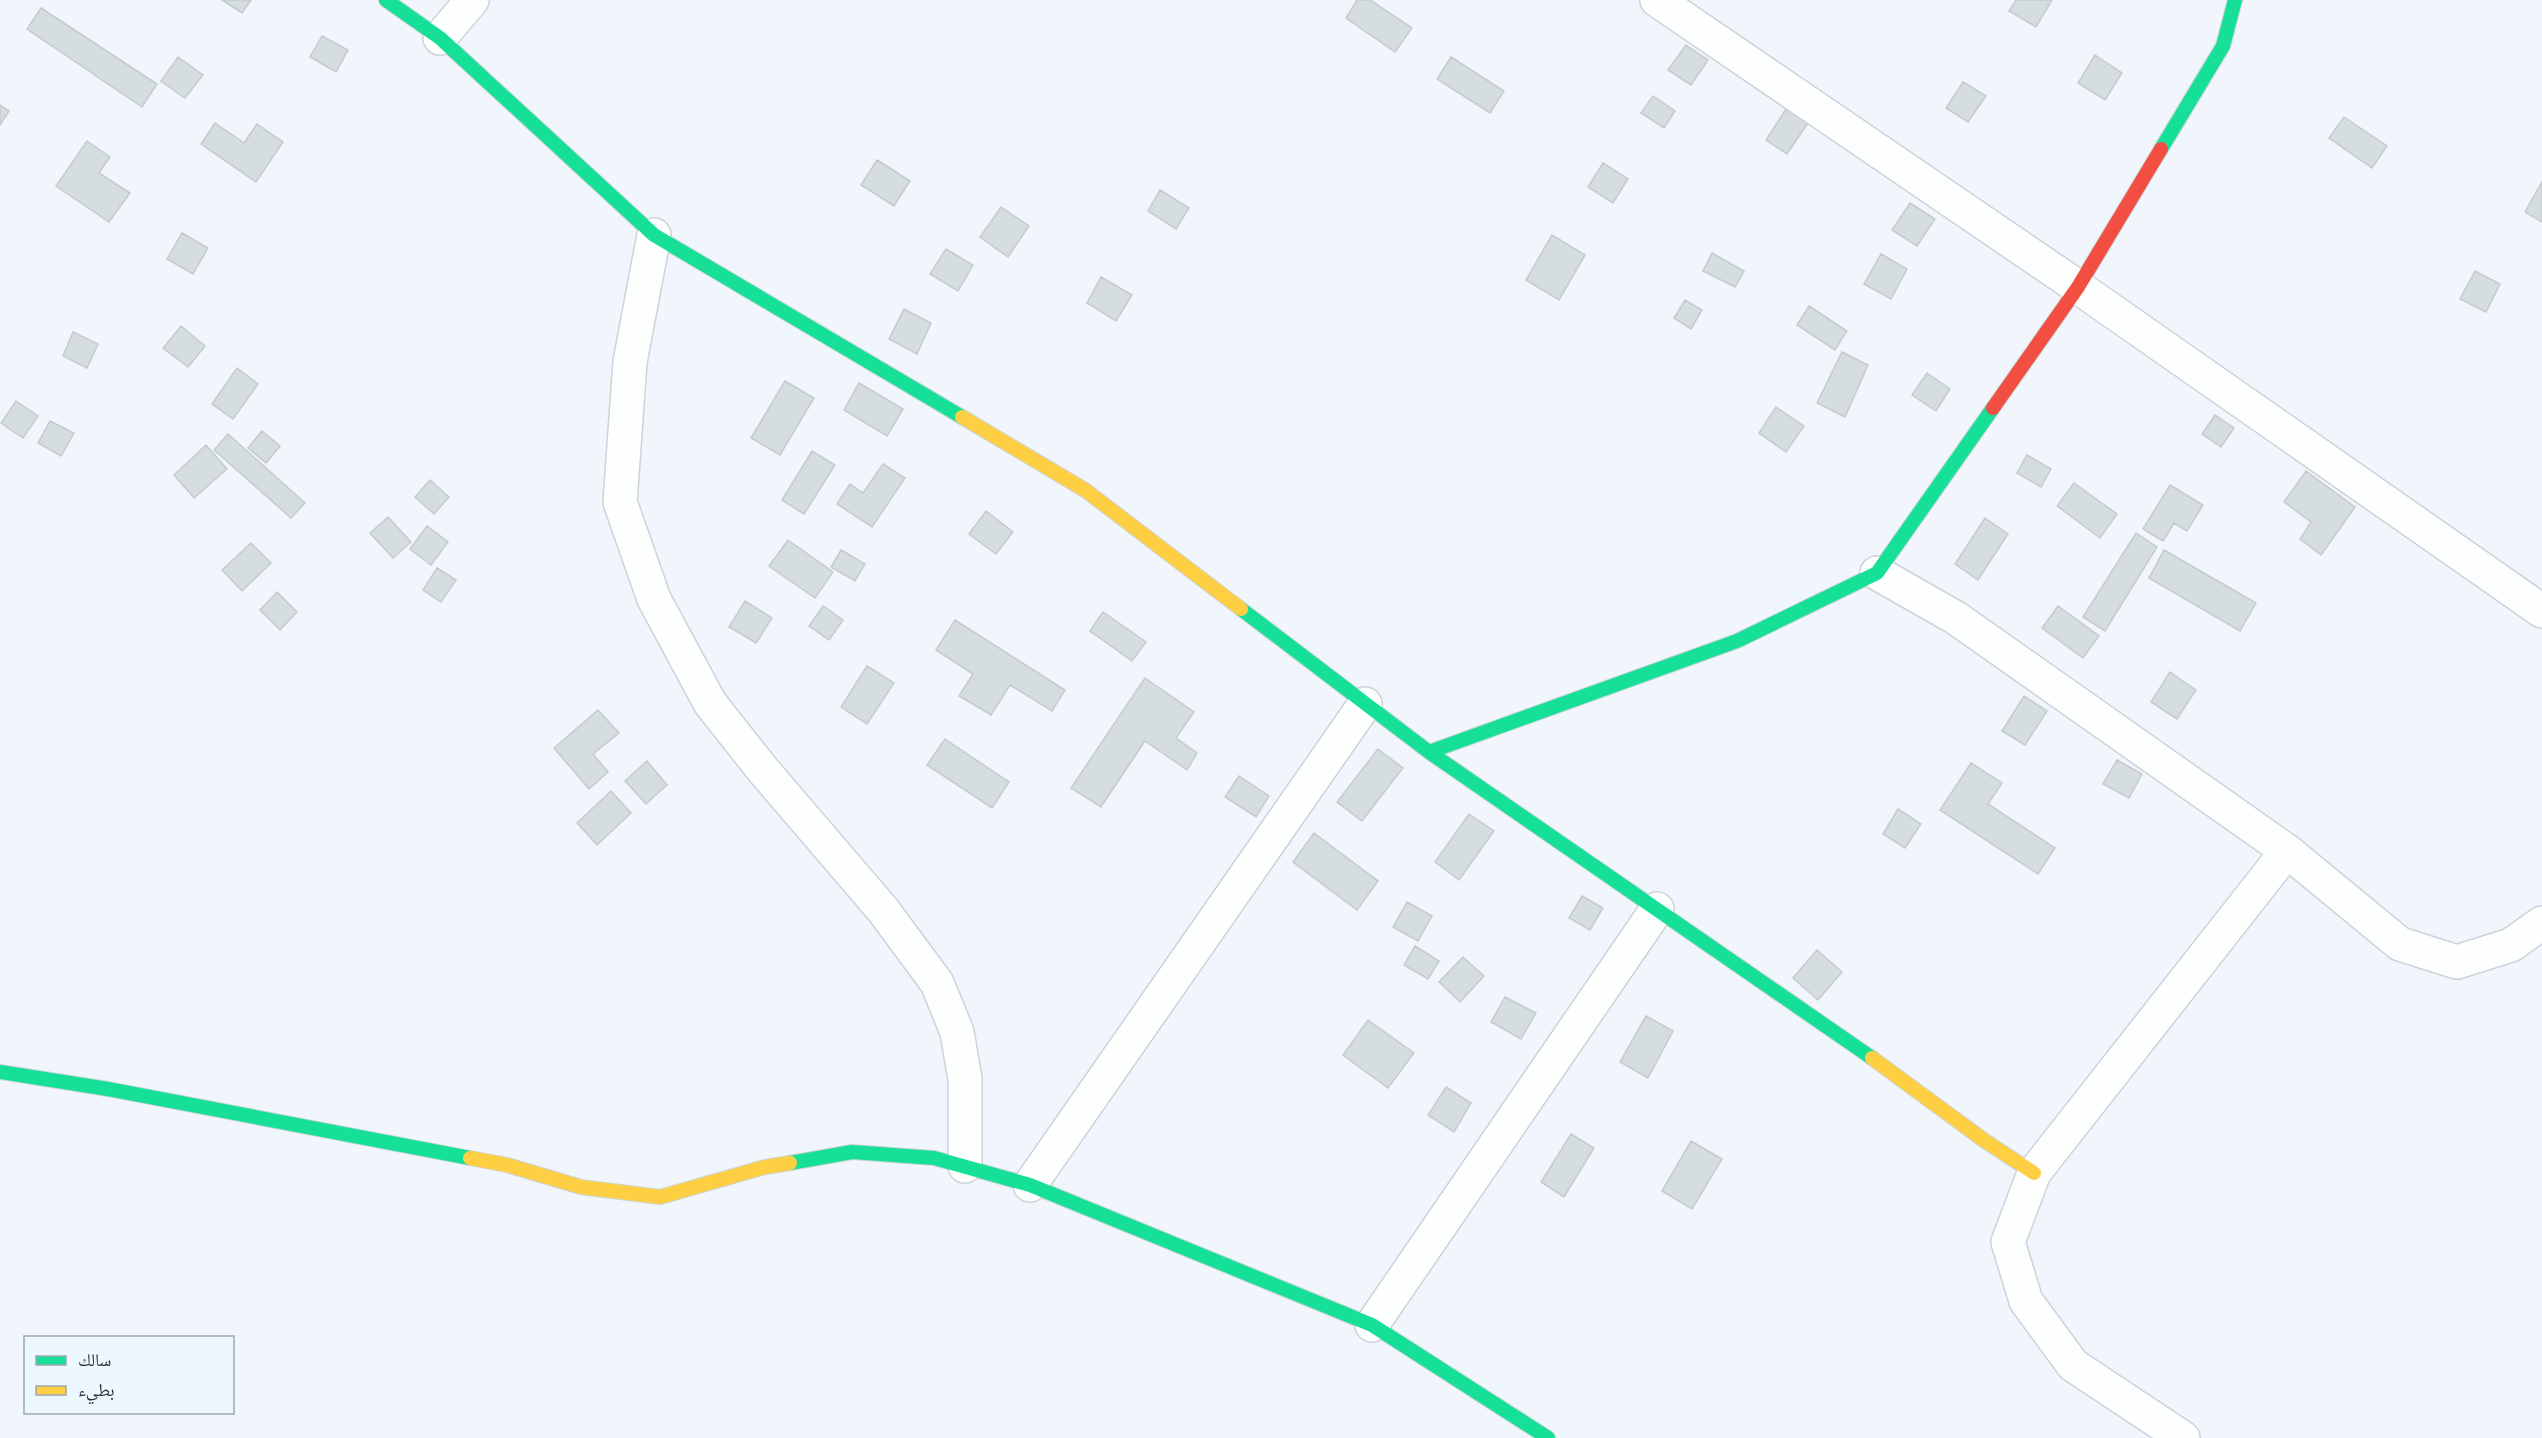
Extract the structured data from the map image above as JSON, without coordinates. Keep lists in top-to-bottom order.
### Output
{
  "legend": ["سالك", "بطيء"]
}
